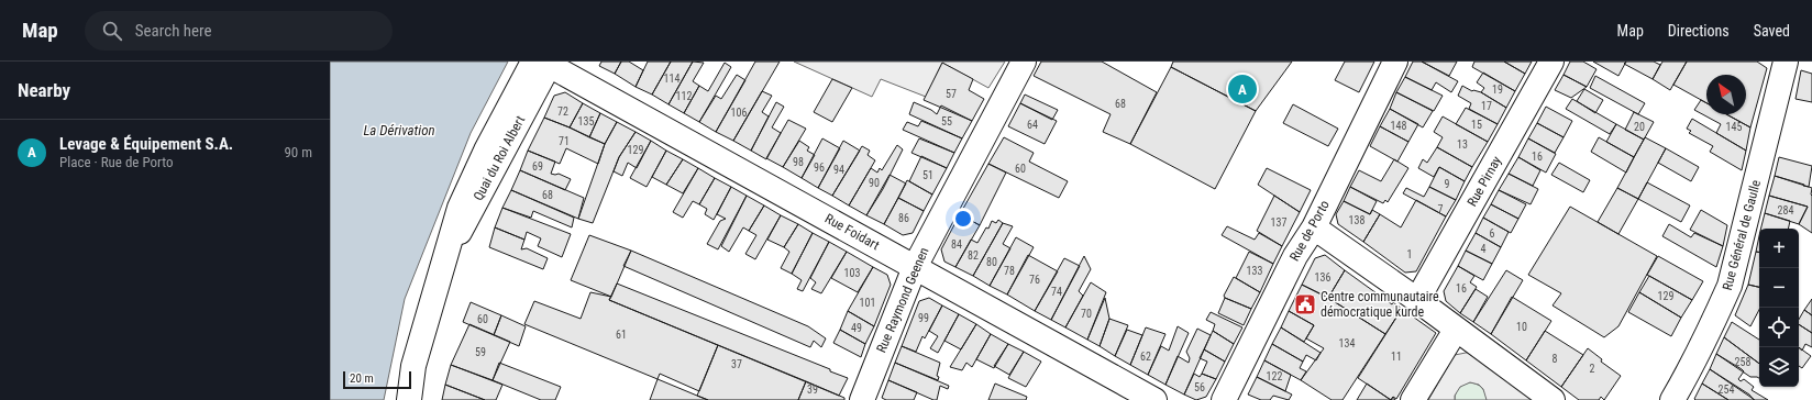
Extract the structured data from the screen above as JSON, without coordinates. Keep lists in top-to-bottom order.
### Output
{
  "streets": {
    "street": [
      "Quai du Roi Albert",
      "Rue Pirnay",
      "Rue de Porto",
      "Rue Foidart",
      "Rue Général de Gaulle",
      "Rue Raymond Geenen"
    ]
  },
  "crossings": [
    ["Quai du Roi Albert", "Rue Foidart"],
    ["Rue Foidart", "Rue Raymond Geenen"]
  ],
  "water": ["La Dérivation"],
  "places": {
    "public building": ["Centre communautaire démocratique kurde"]
  },
  "house_numbers": [
    "114",
    "19",
    "57",
    "112",
    "68",
    "17",
    "72",
    "106",
    "135",
    "55",
    "64",
    "15",
    "148",
    "20",
    "145",
    "71",
    "13",
    "129",
    "16",
    "98",
    "69",
    "96",
    "60",
    "94",
    "51",
    "90",
    "9",
    "68",
    "7",
    "284",
    "86",
    "138",
    "137",
    "6",
    "84",
    "4",
    "1",
    "82",
    "80",
    "78",
    "133",
    "103",
    "136",
    "76",
    "16",
    "74",
    "129",
    "101",
    "70",
    "99",
    "60",
    "10",
    "49",
    "61",
    "134",
    "59",
    "62",
    "11",
    "8",
    "258",
    "37",
    "2",
    "122",
    "56",
    "39",
    "254"
  ],
  "scale_bar": "20 m",
  "north": "top left",
  "page": {
    "header": "Map",
    "search": "Search here",
    "nav": ["Map", "Directions", "Saved"],
    "heading": "Nearby",
    "pins": "A",
    "list": [
      {
        "mark": "A",
        "name": "Levage & Équipement S.A.",
        "note": "Place · Rue de Porto",
        "value": "90 m"
      }
    ],
    "map_buttons": ["+", "−"],
    "scale": "20 m"
  }
}
